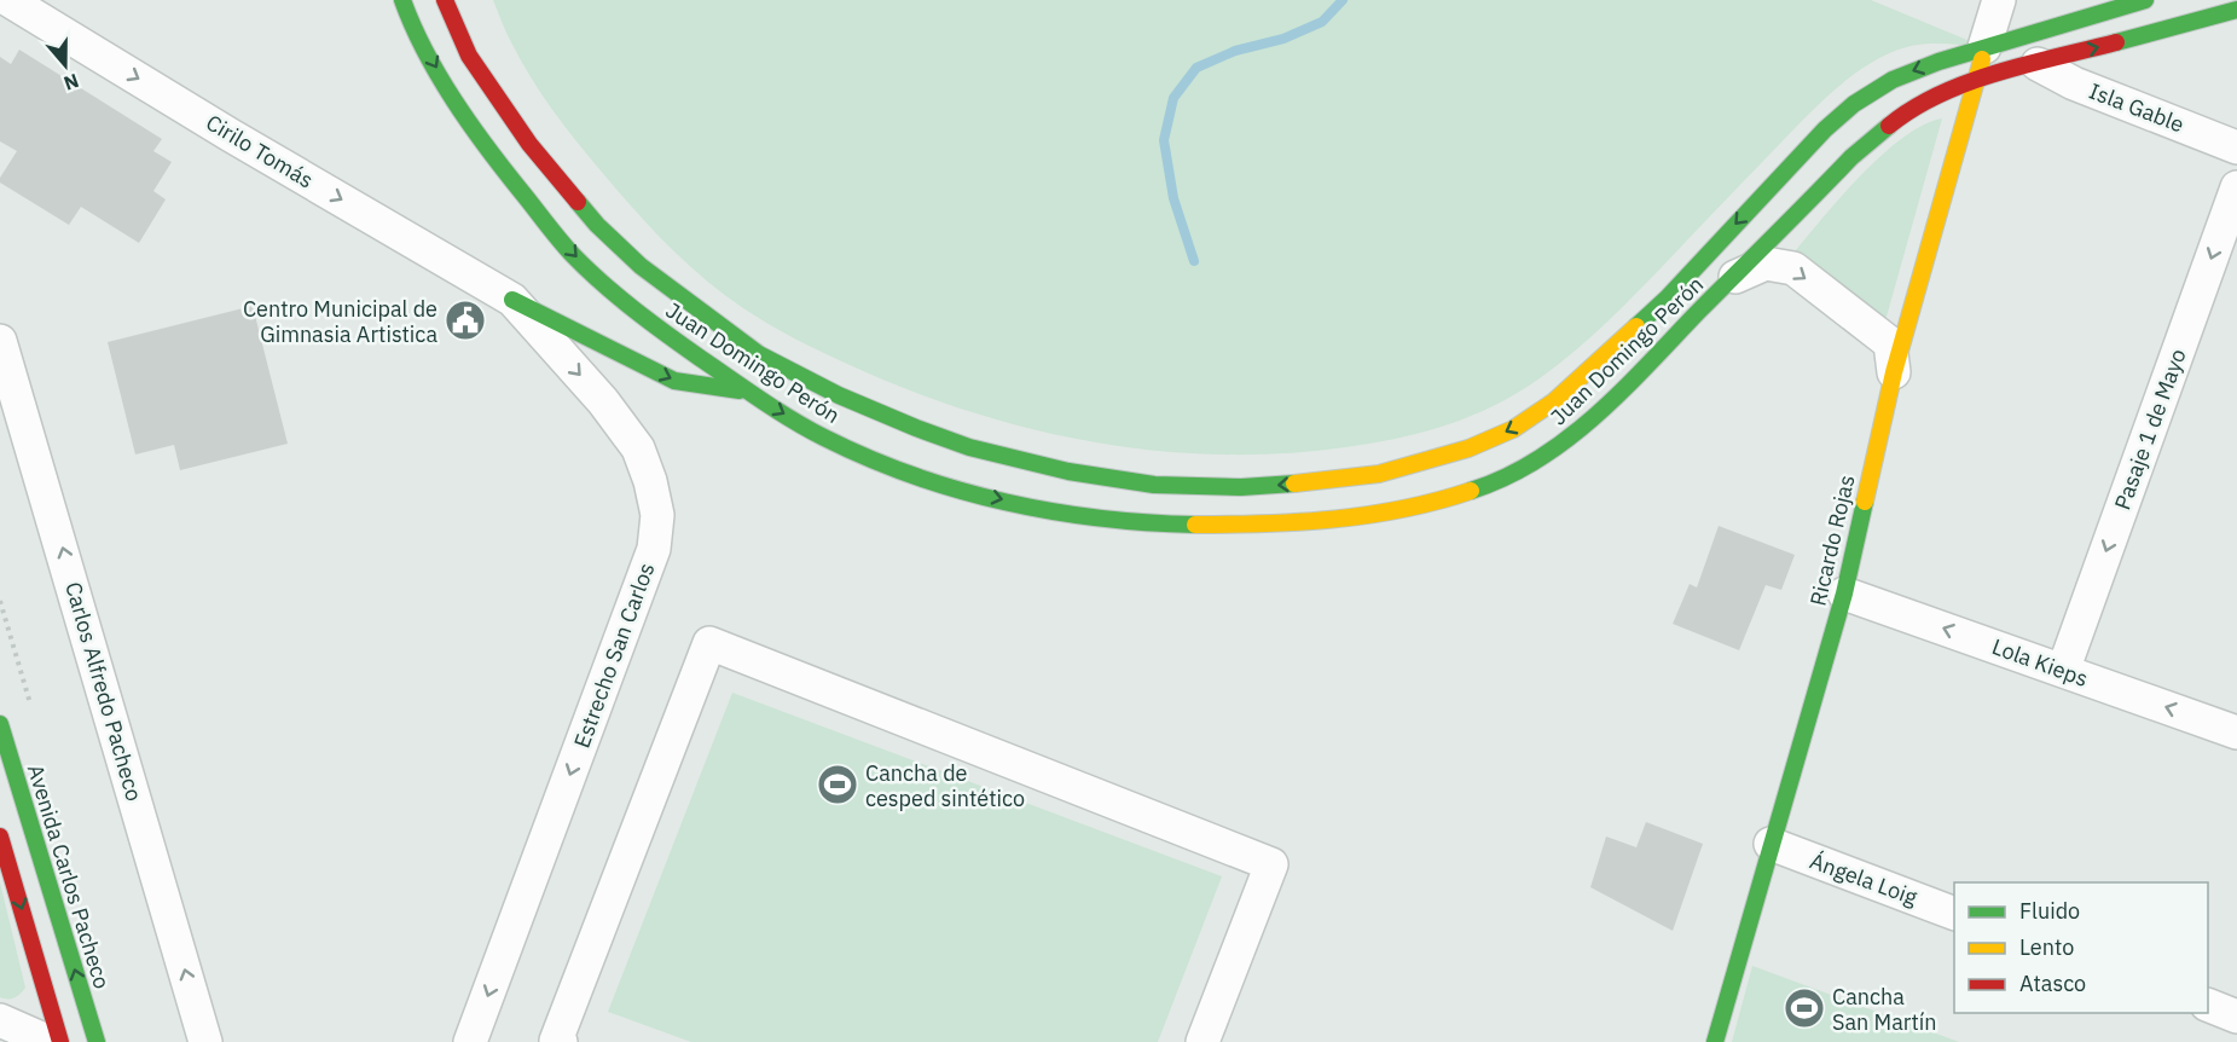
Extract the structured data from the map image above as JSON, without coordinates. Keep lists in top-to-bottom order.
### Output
{
  "streets": {
    "main road": ["Juan Domingo Perón", "Ricardo Rojas", "Avenida Carlos Pacheco"],
    "street": [
      "Isla Gable",
      "Cirilo Tomás",
      "Pasaje 1 de Mayo",
      "Estrecho San Carlos",
      "Lola Kieps",
      "Carlos Alfredo Pacheco",
      "Ángela Loig"
    ]
  },
  "crossings": [
    ["Isla Gable", "Juan Domingo Perón"],
    ["Cirilo Tomás", "Estrecho San Carlos"],
    ["Juan Domingo Perón", "Ricardo Rojas"],
    ["Pasaje 1 de Mayo", "Lola Kieps"],
    ["Ricardo Rojas", "Lola Kieps"],
    ["Ricardo Rojas", "Ángela Loig"]
  ],
  "one_way": [
    "Cirilo Tomás",
    "Pasaje 1 de Mayo",
    "Estrecho San Carlos",
    "Lola Kieps",
    "Carlos Alfredo Pacheco"
  ],
  "places": {
    "public building": ["Centro Municipal de Gimnasia Artistica"],
    "sports": ["Cancha de cesped sintético", "Cancha San Martín"]
  },
  "legend": ["Fluido", "Lento", "Atasco"],
  "north": "bottom"
}
